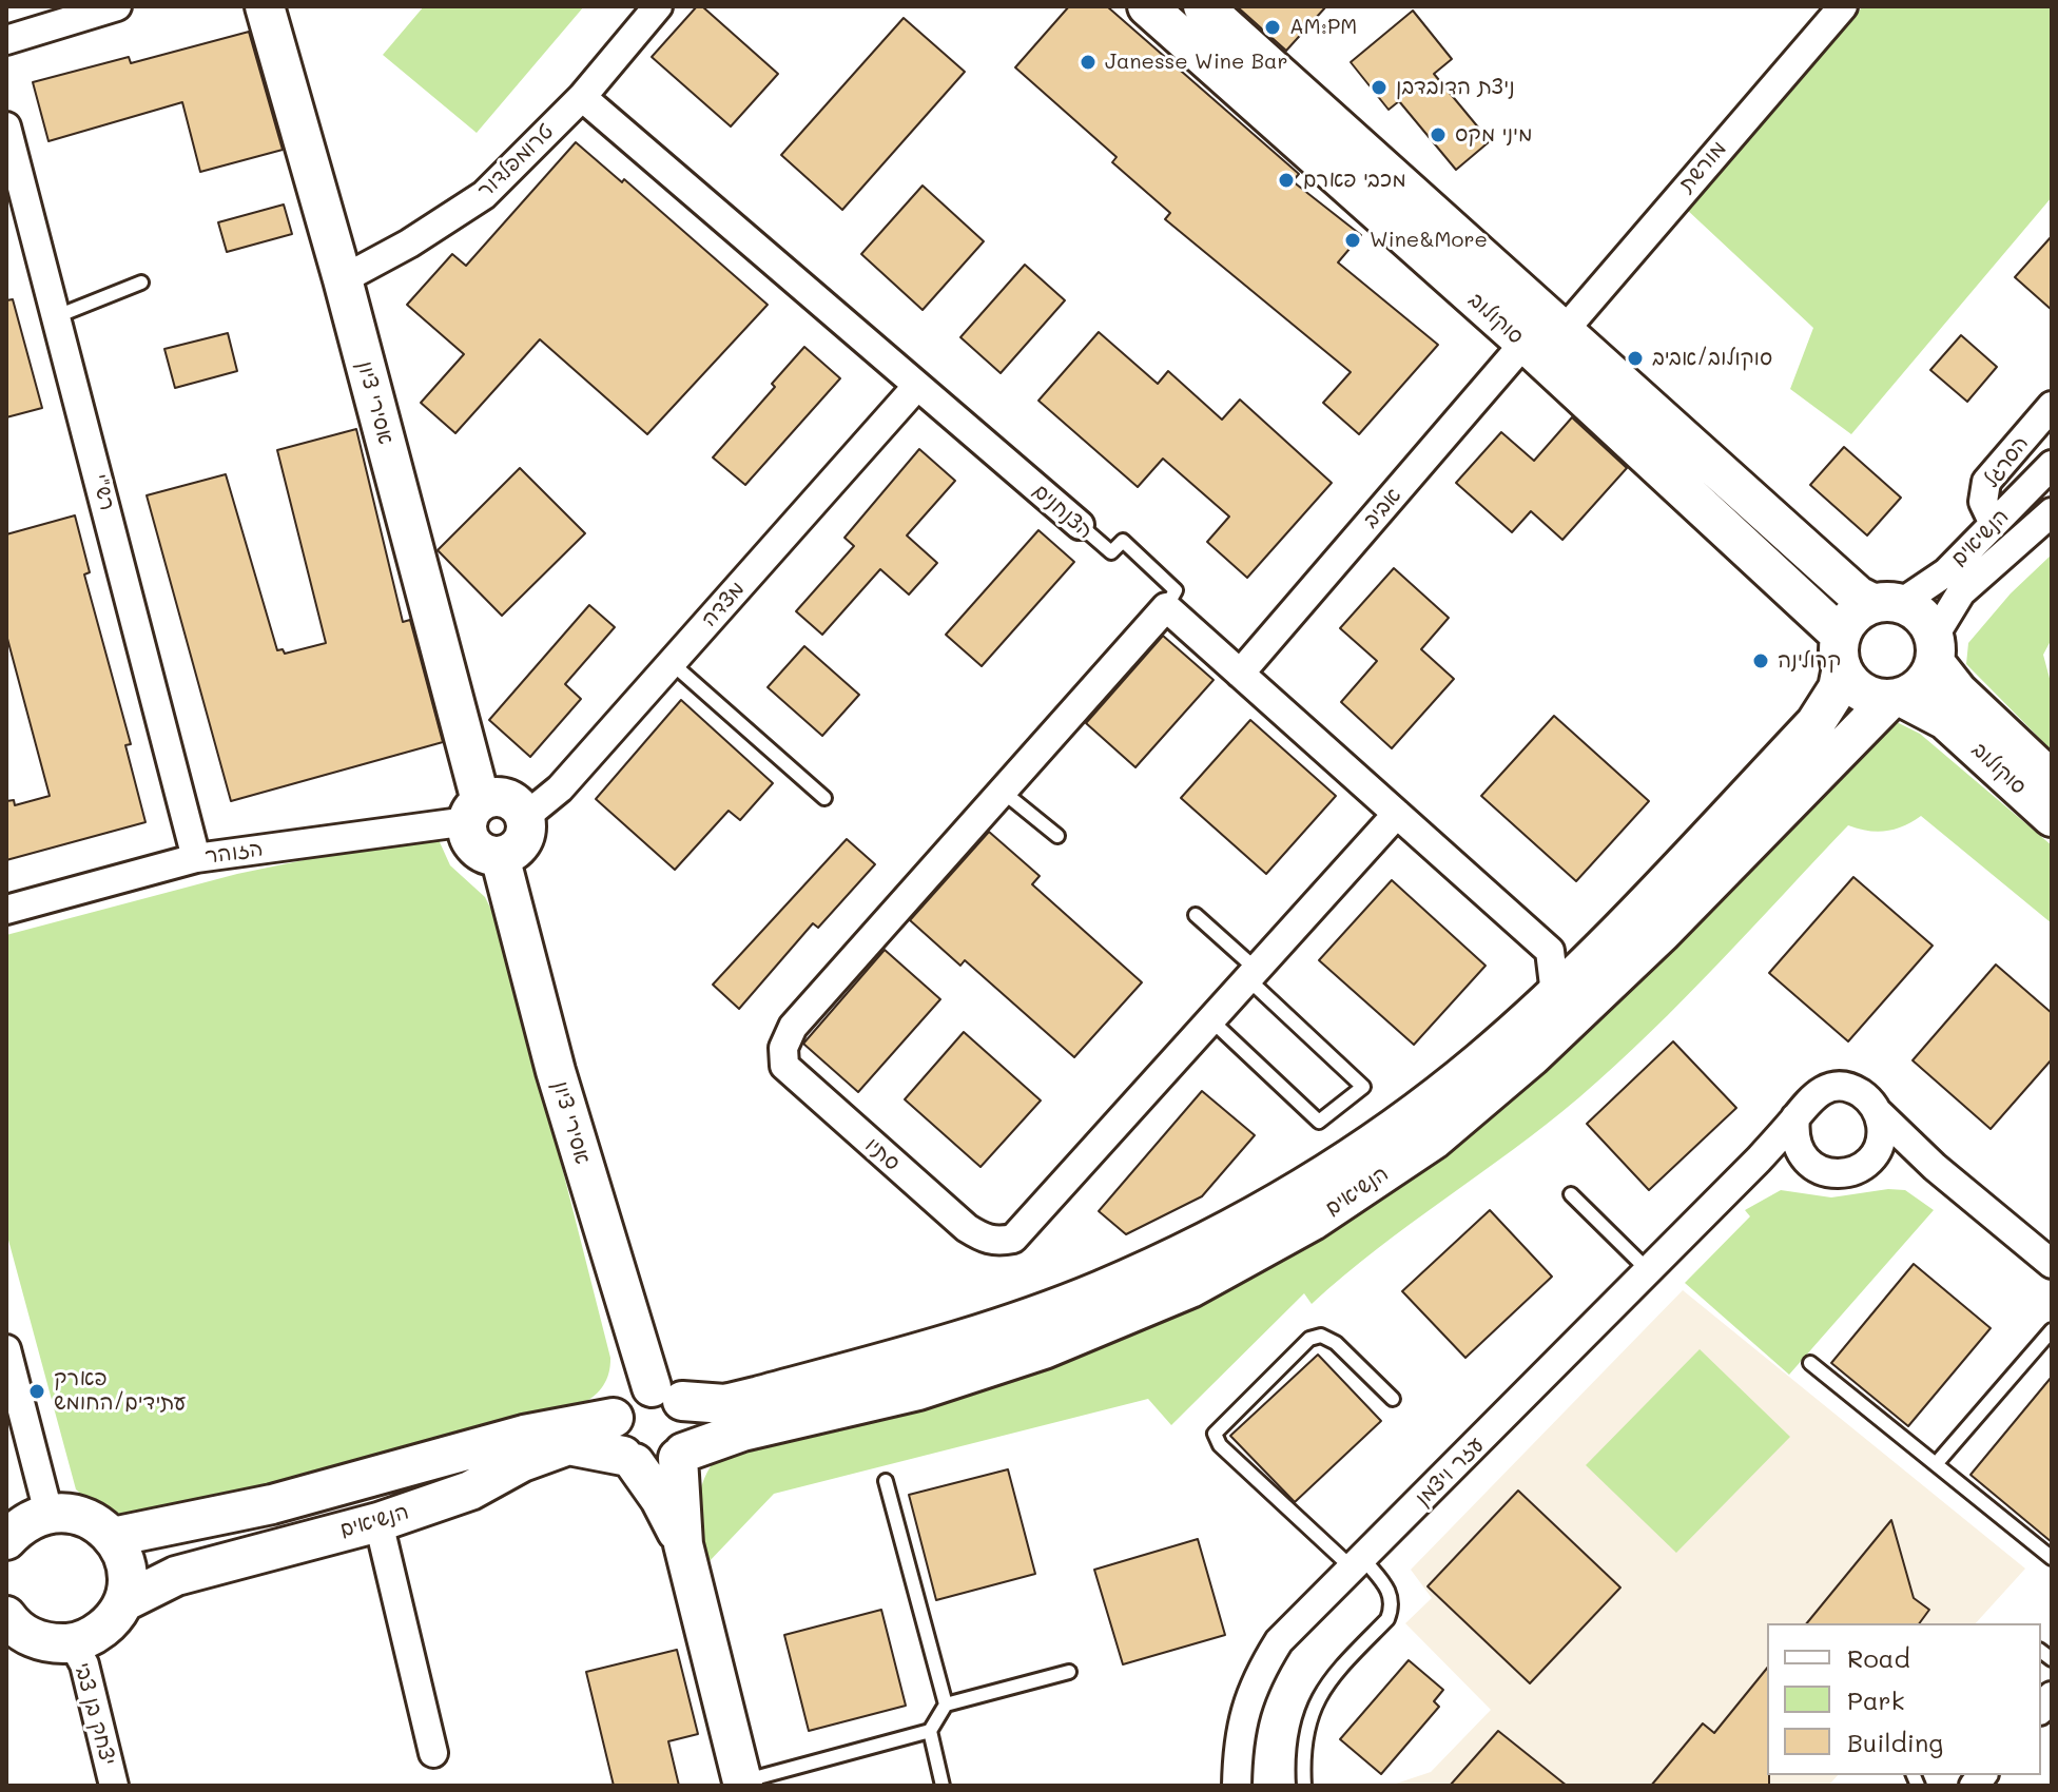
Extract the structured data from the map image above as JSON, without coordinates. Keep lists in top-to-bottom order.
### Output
{
  "streets": {
    "street": [
      "טרומפלדור",
      "מורשת",
      "סוקולוב",
      "אסירי ציון",
      "הסרגל",
      "רש\"י",
      "אביב",
      "הצנחנים",
      "הנשיאים",
      "מצדה",
      "הזוהר",
      "סתיו",
      "עזר ויצמן",
      "יצחק בן צבי"
    ]
  },
  "crossings": [
    ["טרומפלדור", "אסירי ציון"],
    ["טרומפלדור", "הצנחנים"],
    ["מורשת", "סוקולוב"],
    ["סוקולוב", "אביב"],
    ["סוקולוב", "הנשיאים"],
    ["אסירי ציון", "הנשיאים"],
    ["אסירי ציון", "מצדה"],
    ["אסירי ציון", "הזוהר"],
    ["הסרגל", "הנשיאים"],
    ["רש\"י", "הזוהר"],
    ["הצנחנים", "מצדה"],
    ["הצנחנים", "סתיו"],
    ["מצדה", "הזוהר"]
  ],
  "places": [
    "AM:PM",
    "Janesse Wine Bar",
    "ניצת הדובדבן",
    "מיני מקס",
    "מכבי פארם",
    "Wine&More",
    "סוקולוב/אביב",
    "קרולינה",
    "פארק עתידים/החומש"
  ],
  "legend": ["Road", "Park", "Building"]
}
